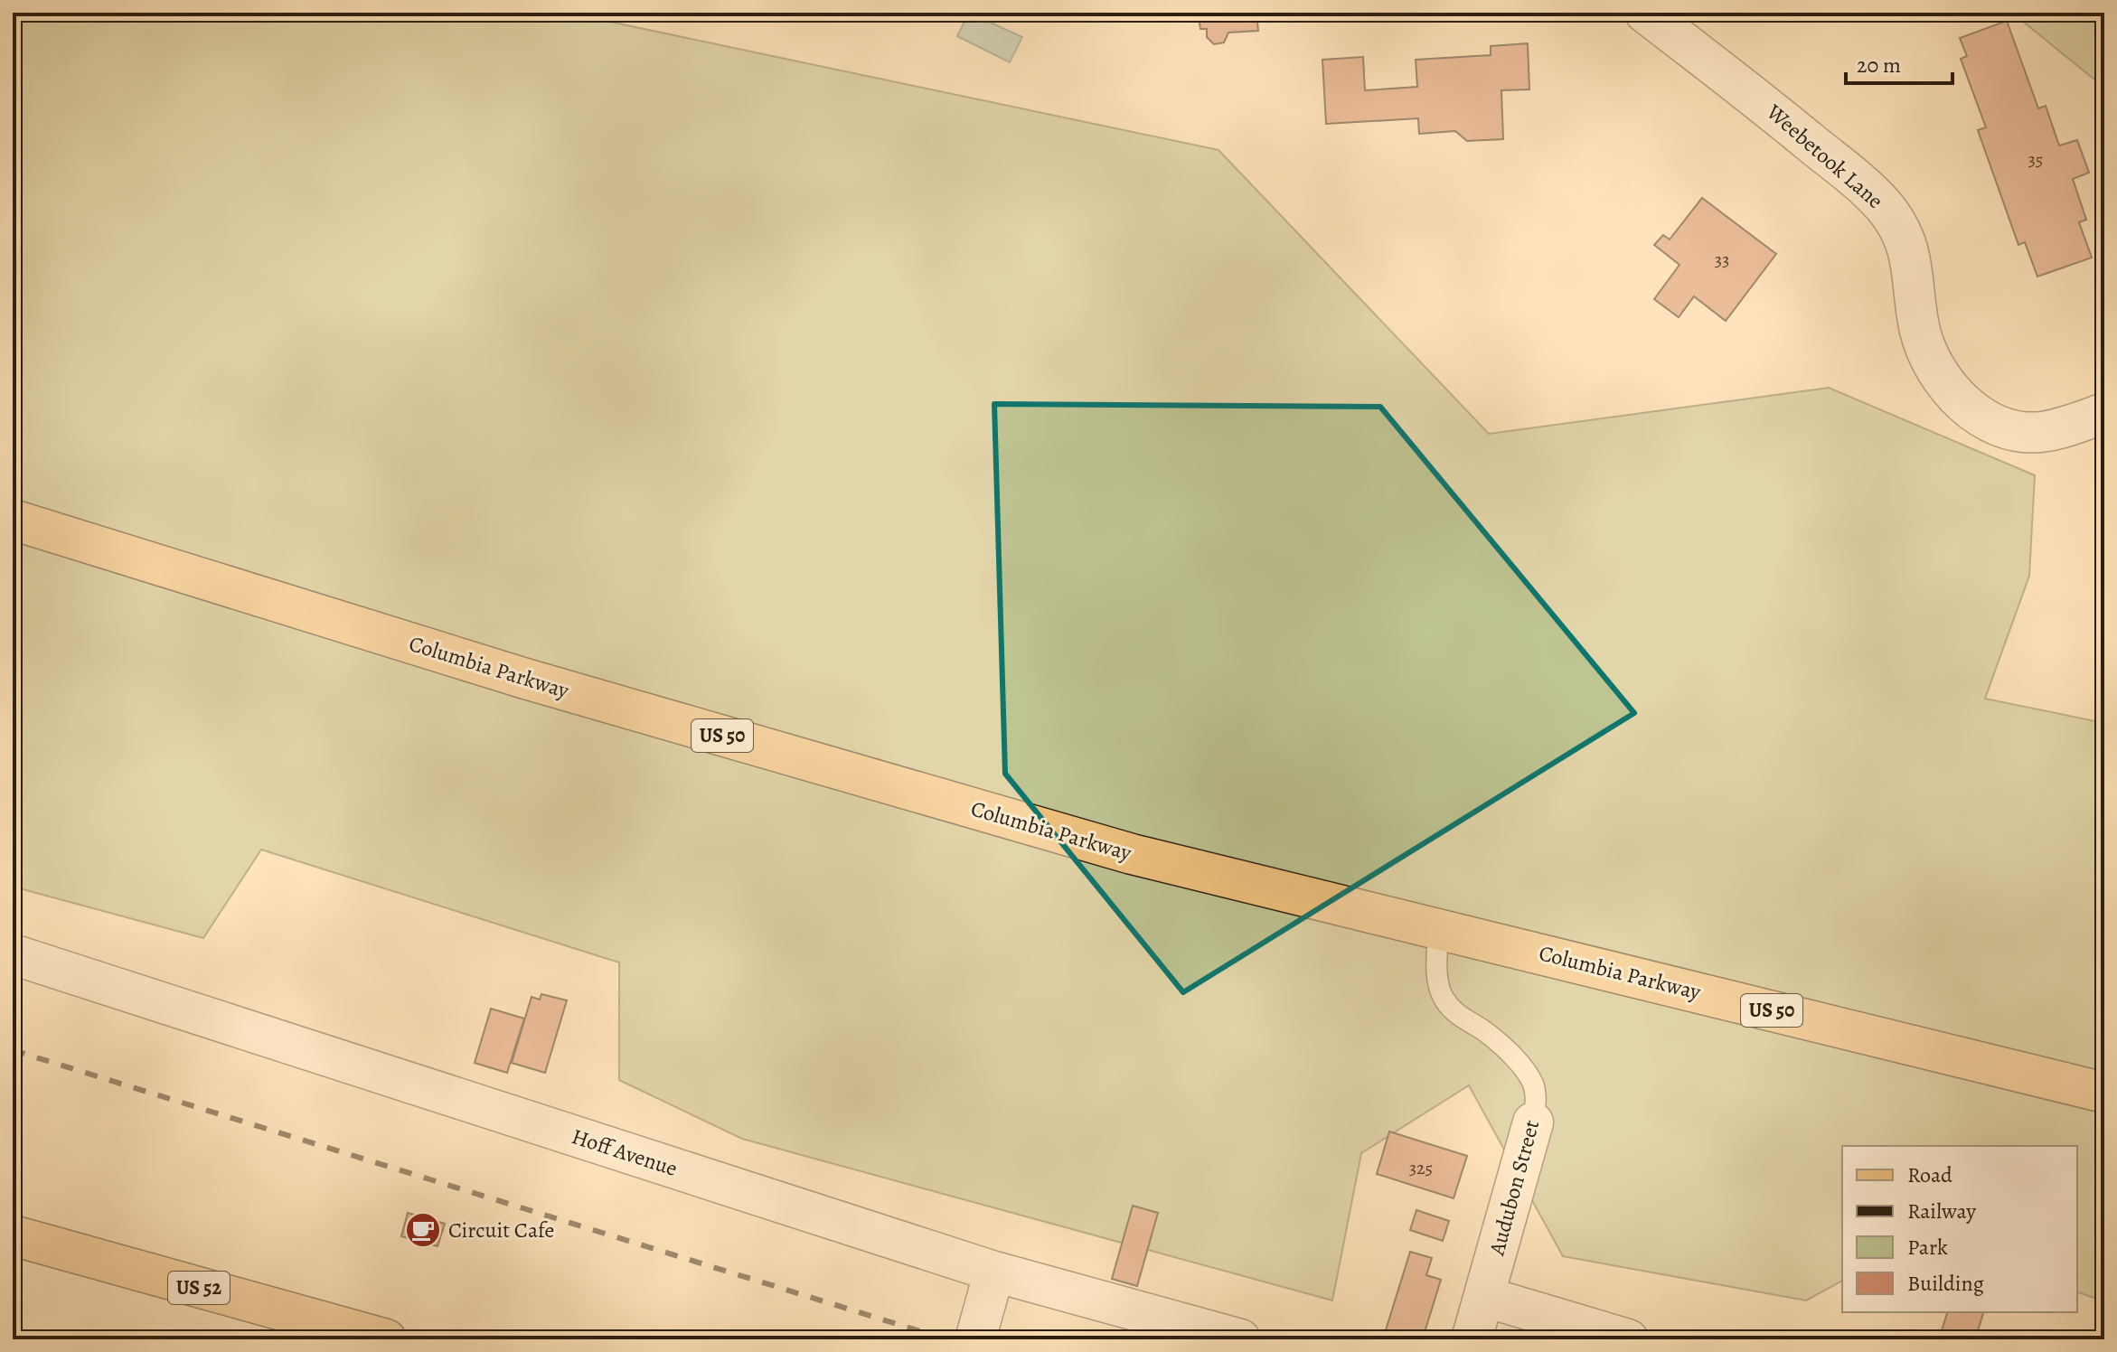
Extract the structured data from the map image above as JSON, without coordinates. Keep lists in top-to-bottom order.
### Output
{
  "streets": {
    "main road": ["Columbia Parkway", "US 50", "US 52"],
    "street": ["Weebetook Lane", "Hoff Avenue", "Audubon Street"]
  },
  "crossings": [
    ["Columbia Parkway", "Audubon Street"]
  ],
  "places": {
    "cafe": ["Circuit Cafe"]
  },
  "house_numbers": ["35", "33", "325"],
  "legend": [
    "Road",
    "Railway",
    "Park",
    "Building"
  ],
  "scale_bar": "20 m"
}
